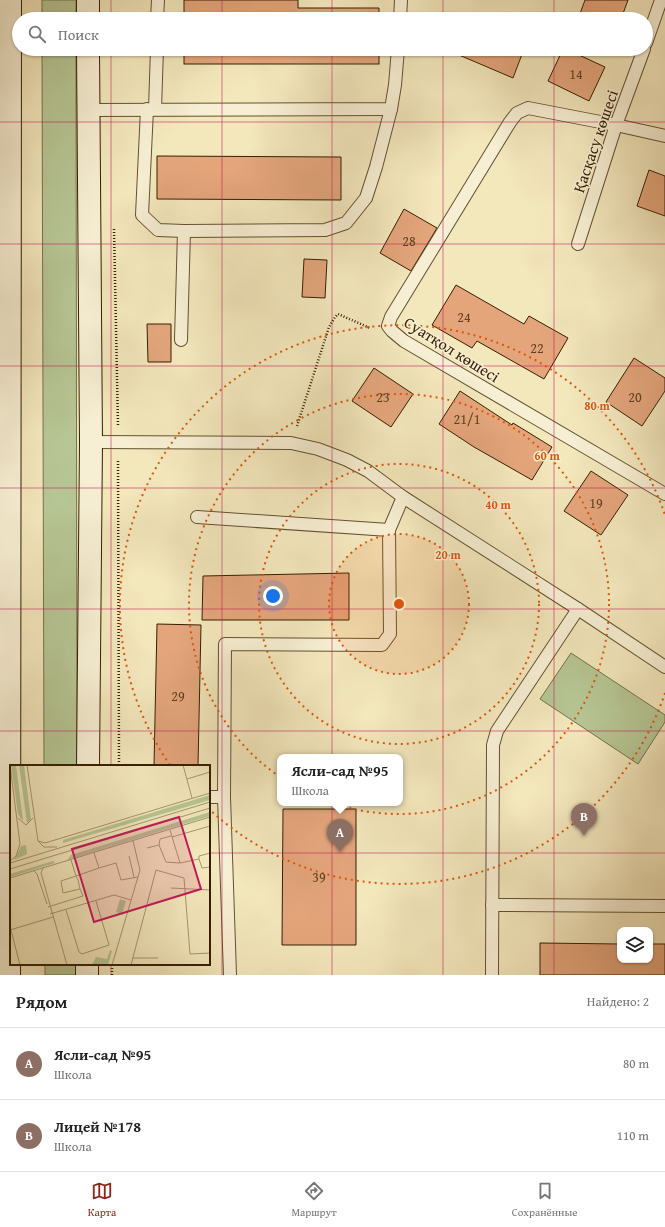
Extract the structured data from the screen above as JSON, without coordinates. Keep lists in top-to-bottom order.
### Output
{
  "streets": {
    "lane": ["Қасқасу көшесі", "Суатқол көшесі"]
  },
  "crossings": [
    ["Қасқасу көшесі", "Суатқол көшесі"]
  ],
  "house_numbers": [
    "14",
    "28",
    "24",
    "22",
    "23",
    "20",
    "21/1",
    "19",
    "29",
    "39"
  ],
  "page": {
    "search": "Поиск",
    "popup": ["Ясли-сад №95", "Школа"],
    "pins": ["B", "A"],
    "heading": ["Рядом", "Найдено: 2"],
    "list": [
      {
        "mark": "A",
        "name": "Ясли-сад №95",
        "note": "Школа",
        "value": "80 m"
      },
      {
        "mark": "B",
        "name": "Лицей №178",
        "note": "Школа",
        "value": "110 m"
      }
    ],
    "nav": ["Карта", "Маршрут", "Сохранённые"]
  },
  "rings": [
    "80 m",
    "60 m",
    "40 m",
    "20 m"
  ]
}
